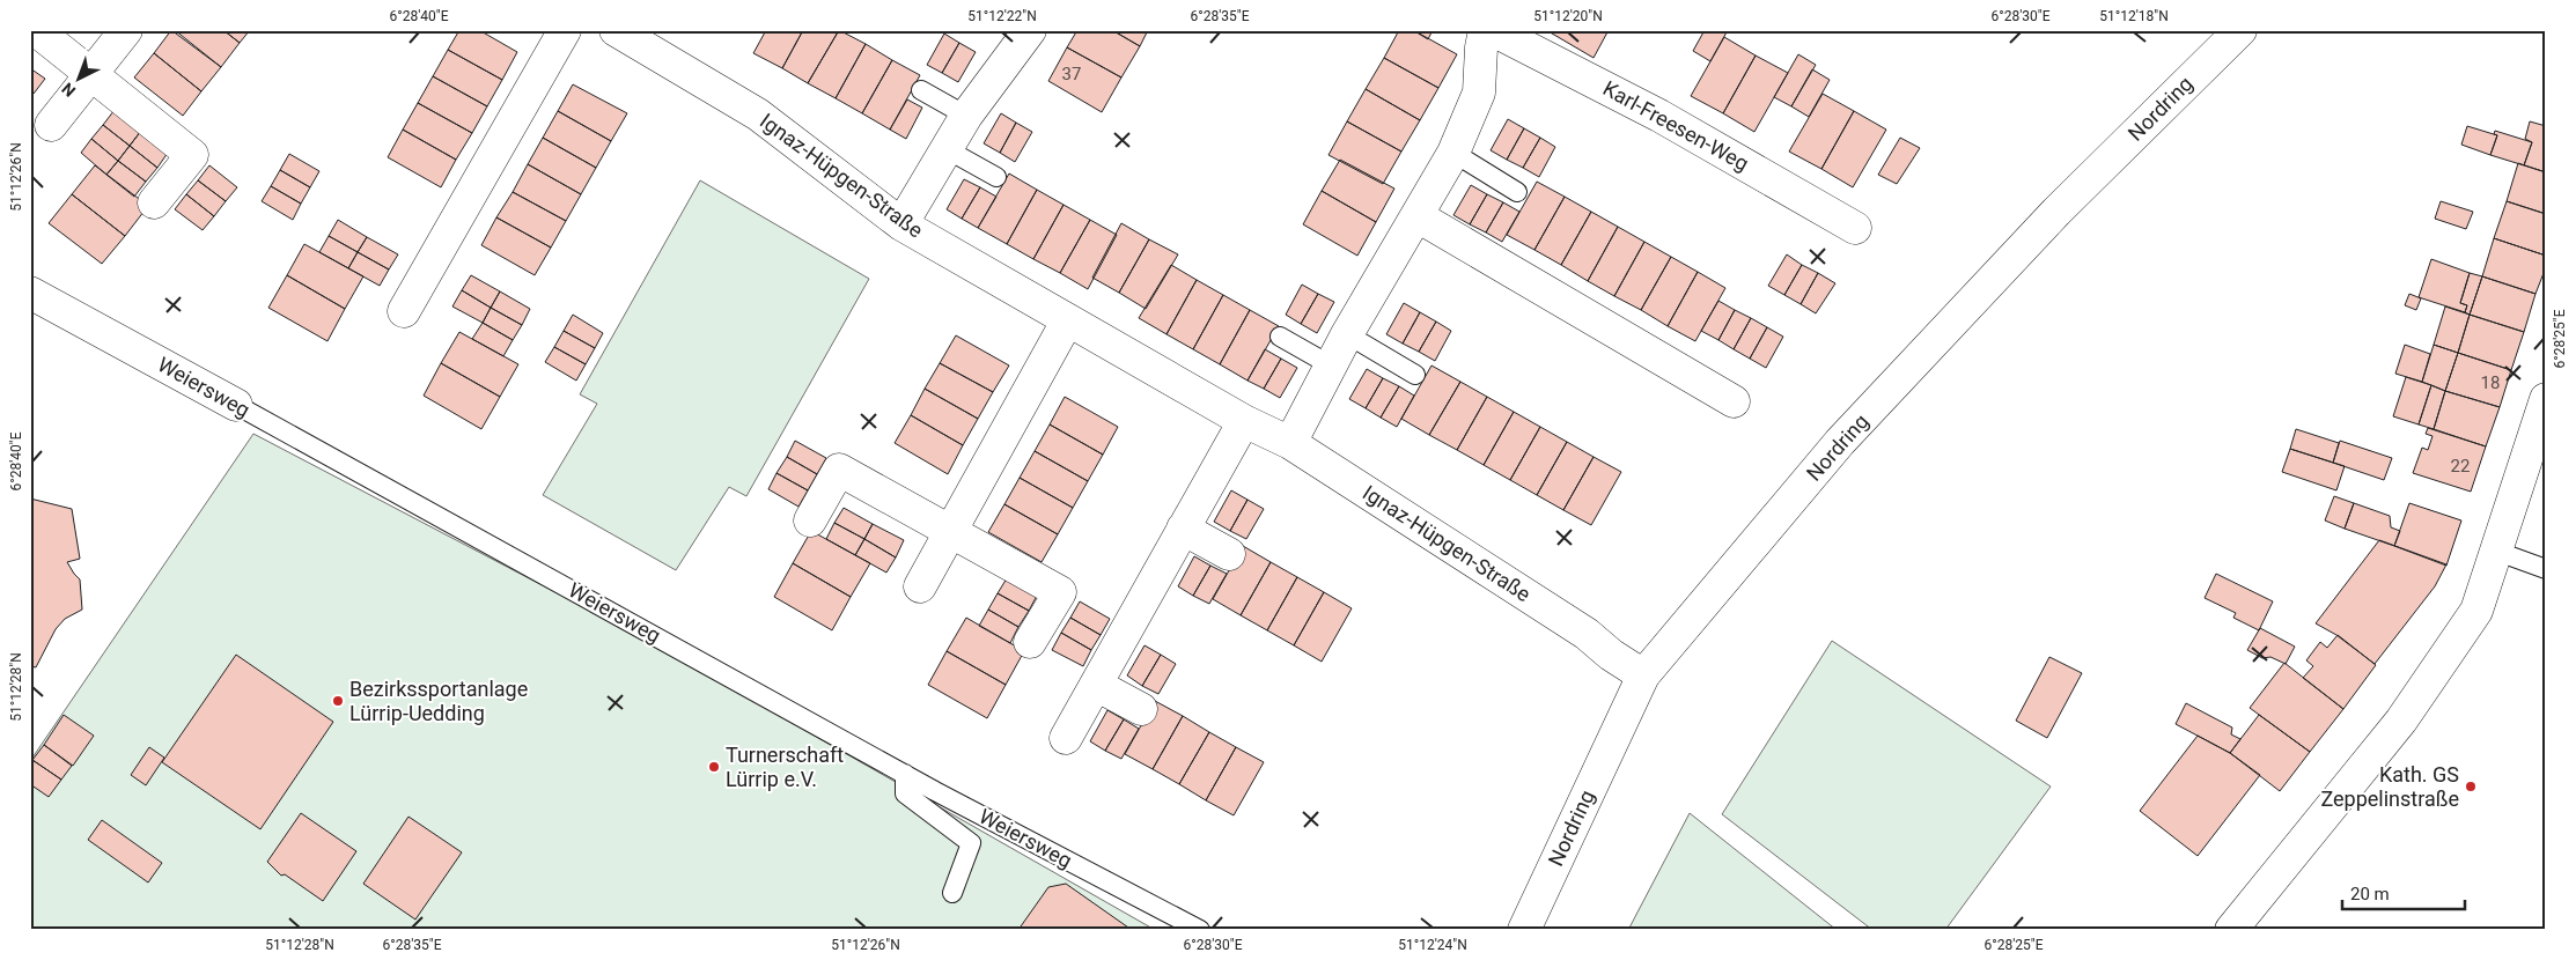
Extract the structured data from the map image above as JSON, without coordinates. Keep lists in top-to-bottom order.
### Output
{
  "streets": {
    "street": [
      "Nordring",
      "Karl-Freesen-Weg",
      "Ignaz-Hüpgen-Straße",
      "Weiersweg"
    ]
  },
  "crossings": [
    ["Nordring", "Ignaz-Hüpgen-Straße"]
  ],
  "places": ["Bezirkssportanlage Lürrip-Uedding", "Turnerschaft Lürrip e.V.", "Kath. GS Zeppelinstraße"],
  "house_numbers": ["37", "18", "22"],
  "scale_bar": "20 m",
  "north": "bottom left",
  "coordinates": [
    "6°28'40\"E",
    "51°12'22\"N",
    "6°28'35\"E",
    "51°12'20\"N",
    "6°28'30\"E",
    "51°12'18\"N",
    "51°12'26\"N",
    "6°28'25\"E",
    "51°12'28\"N",
    "51°12'24\"N"
  ]
}
